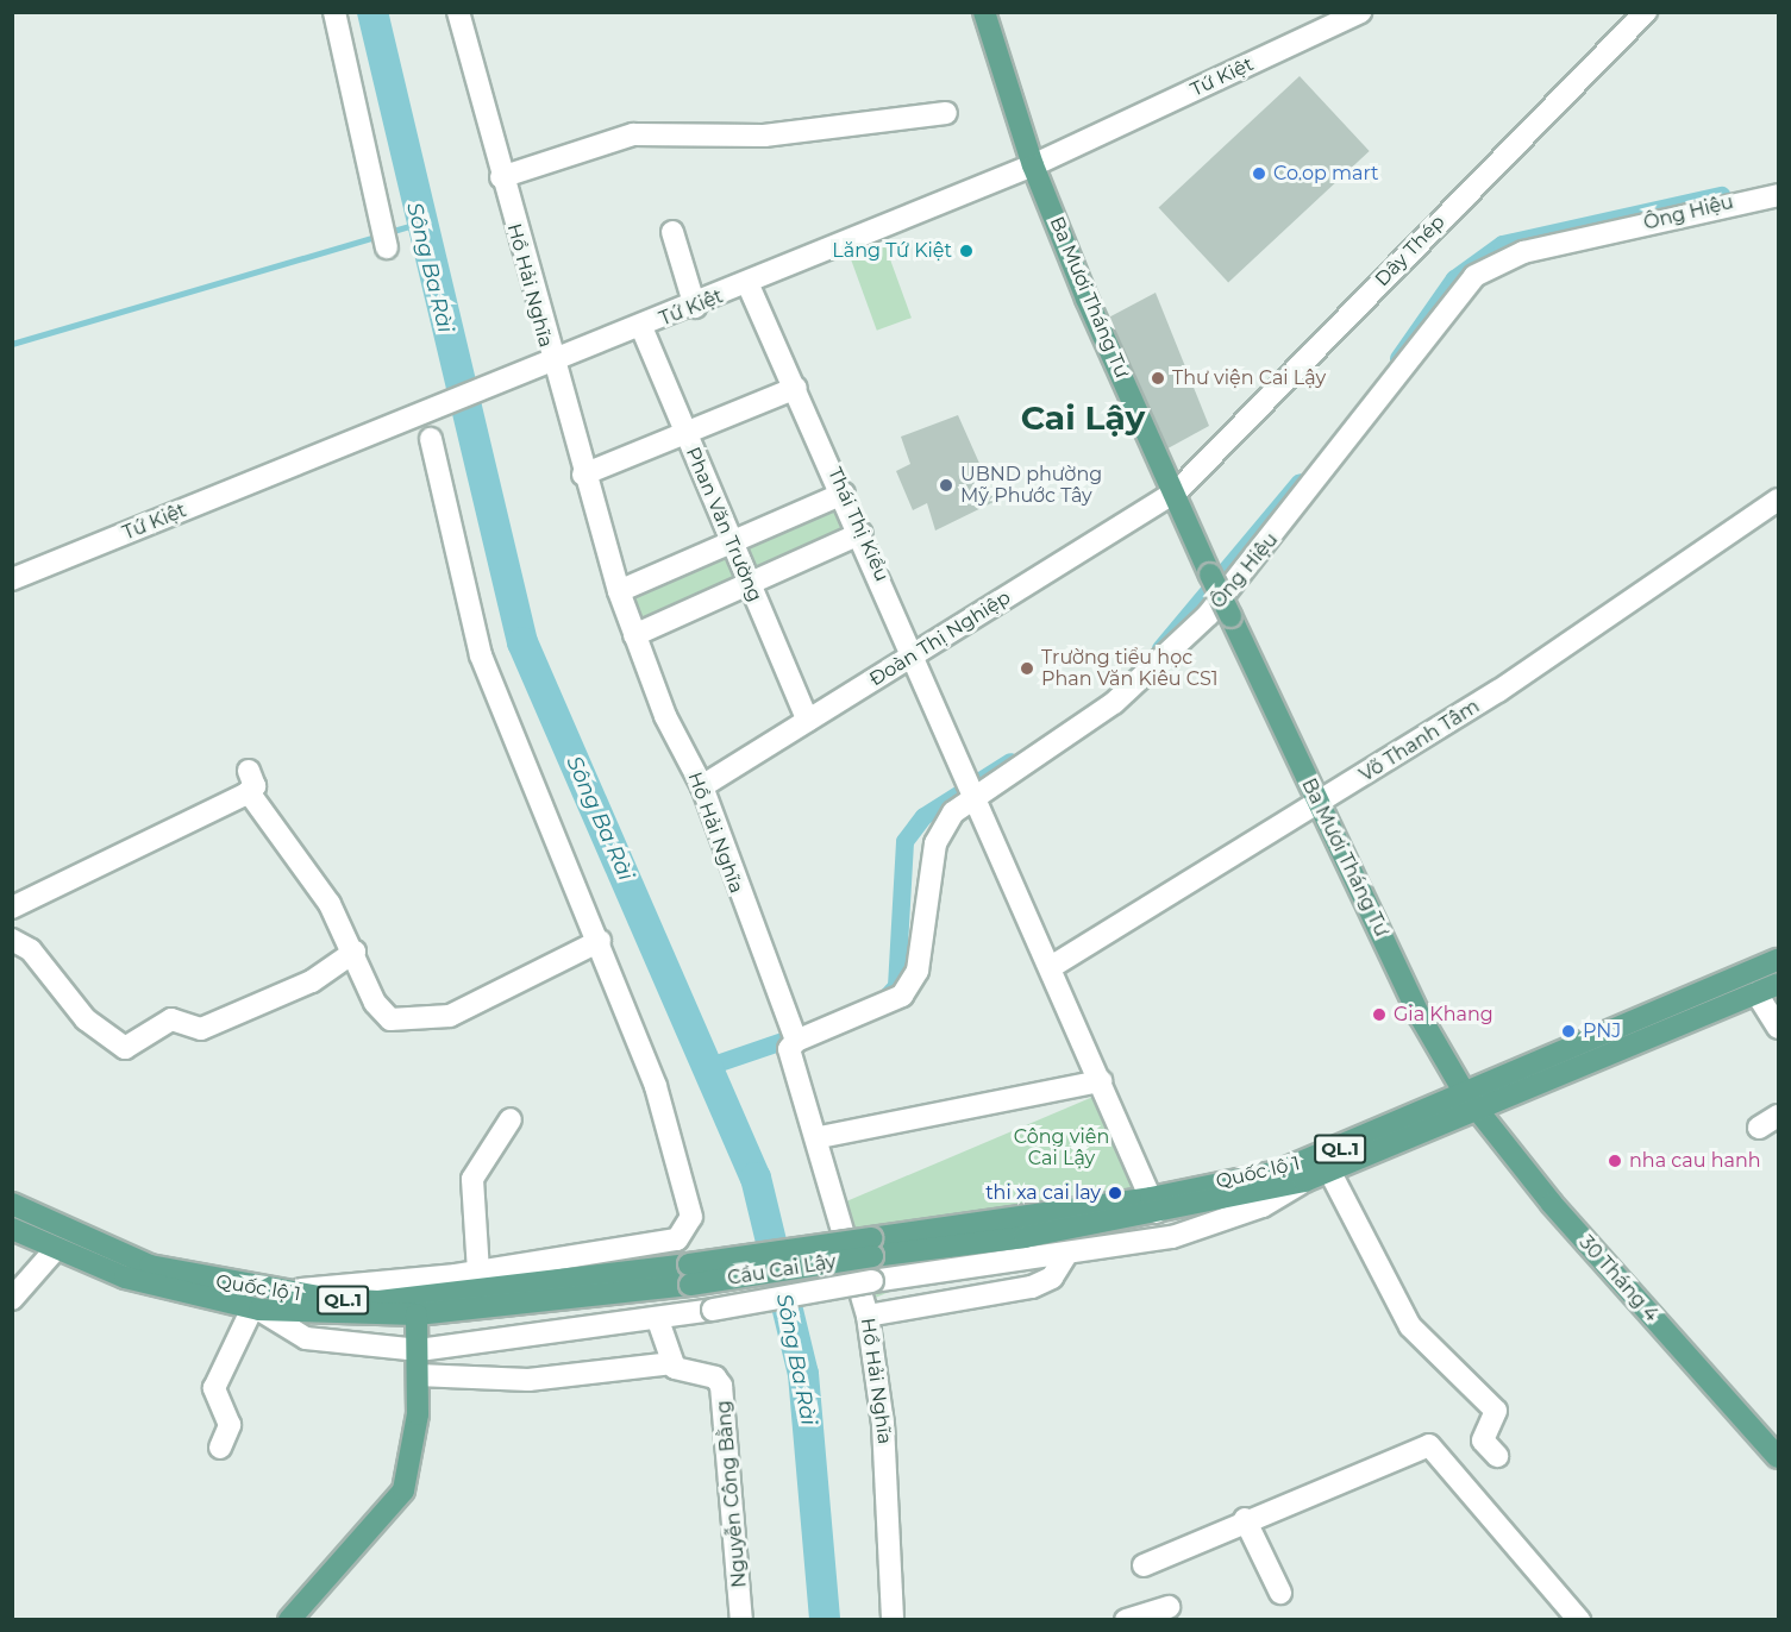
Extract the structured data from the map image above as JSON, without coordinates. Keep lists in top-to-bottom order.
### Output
{
  "streets": {
    "main road": [
      "Ba Mươi Tháng Tư",
      "QL.1",
      "Quốc lộ 1",
      "Cầu Cai Lậy",
      "30 Tháng 4"
    ],
    "street": [
      "Tứ Kiệt",
      "Ông Hiệu",
      "Dây Thép",
      "Hồ Hải Nghĩa",
      "Phan Văn Trường",
      "Thái Thị Kiểu",
      "Đoàn Thị Nghiệp",
      "Võ Thanh Tâm",
      "Nguyễn Công Bằng"
    ]
  },
  "crossings": [
    ["Tứ Kiệt", "Hồ Hải Nghĩa"],
    ["Tứ Kiệt", "Ba Mươi Tháng Tư"],
    ["Tứ Kiệt", "Phan Văn Trường"],
    ["Tứ Kiệt", "Thái Thị Kiểu"],
    ["Ông Hiệu", "Hồ Hải Nghĩa"],
    ["Ông Hiệu", "Thái Thị Kiểu"],
    ["Dây Thép", "Ba Mươi Tháng Tư"],
    ["Dây Thép", "Đoàn Thị Nghiệp"],
    ["Hồ Hải Nghĩa", "Đoàn Thị Nghiệp"],
    ["Ba Mươi Tháng Tư", "Đoàn Thị Nghiệp"],
    ["Ba Mươi Tháng Tư", "Võ Thanh Tâm"],
    ["Ba Mươi Tháng Tư", "Quốc lộ 1"],
    ["Ba Mươi Tháng Tư", "30 Tháng 4"],
    ["Phan Văn Trường", "Đoàn Thị Nghiệp"],
    ["Thái Thị Kiểu", "Đoàn Thị Nghiệp"],
    ["Quốc lộ 1", "Cầu Cai Lậy"],
    ["Quốc lộ 1", "30 Tháng 4"]
  ],
  "districts": ["Cai Lậy"],
  "water": ["Sông Ba Rài"],
  "parks": ["Công viên Cai Lậy"],
  "places": [
    "Co.op mart",
    "Lăng Tứ Kiệt",
    "Thư viện Cai Lậy",
    "UBND phường Mỹ Phước Tây",
    "Trường tiểu học Phan Văn Kiêu CS1",
    "Gia Khang",
    "PNJ",
    "nha cau hanh",
    "thi xa cai lay"
  ]
}
